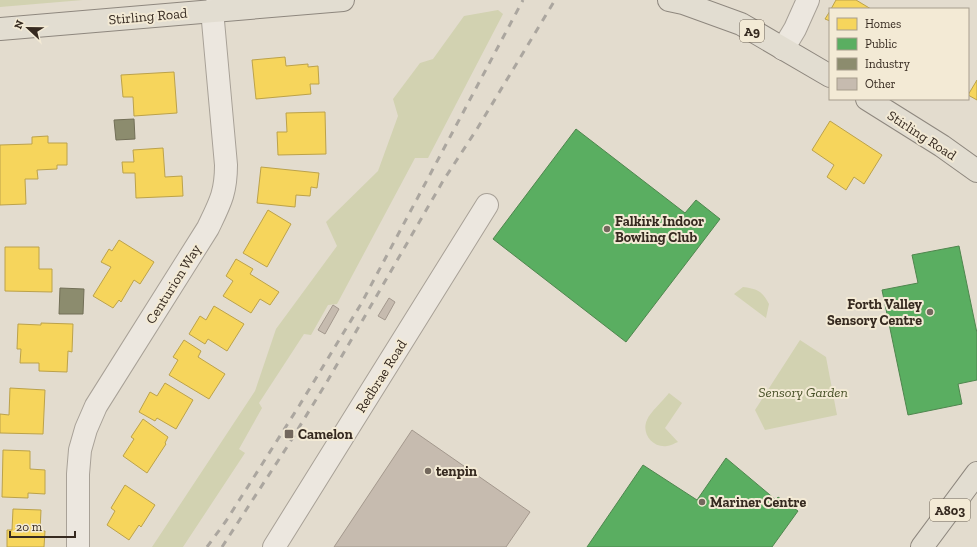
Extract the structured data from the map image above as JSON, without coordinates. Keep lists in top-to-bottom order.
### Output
{
  "streets": {
    "main road": ["Stirling Road", "A9", "A803"],
    "street": ["Centurion Way", "Redbrae Road"]
  },
  "crossings": [
    ["Stirling Road", "Centurion Way"]
  ],
  "parks": ["Sensory Garden"],
  "places": {
    "other": [
      "Falkirk Indoor Bowling Club",
      "Forth Valley Sensory Centre",
      "tenpin",
      "Mariner Centre"
    ],
    "transit": ["Camelon"]
  },
  "legend": [
    "Homes",
    "Public",
    "Industry",
    "Other"
  ],
  "scale_bar": "20 m",
  "north": "left"
}
